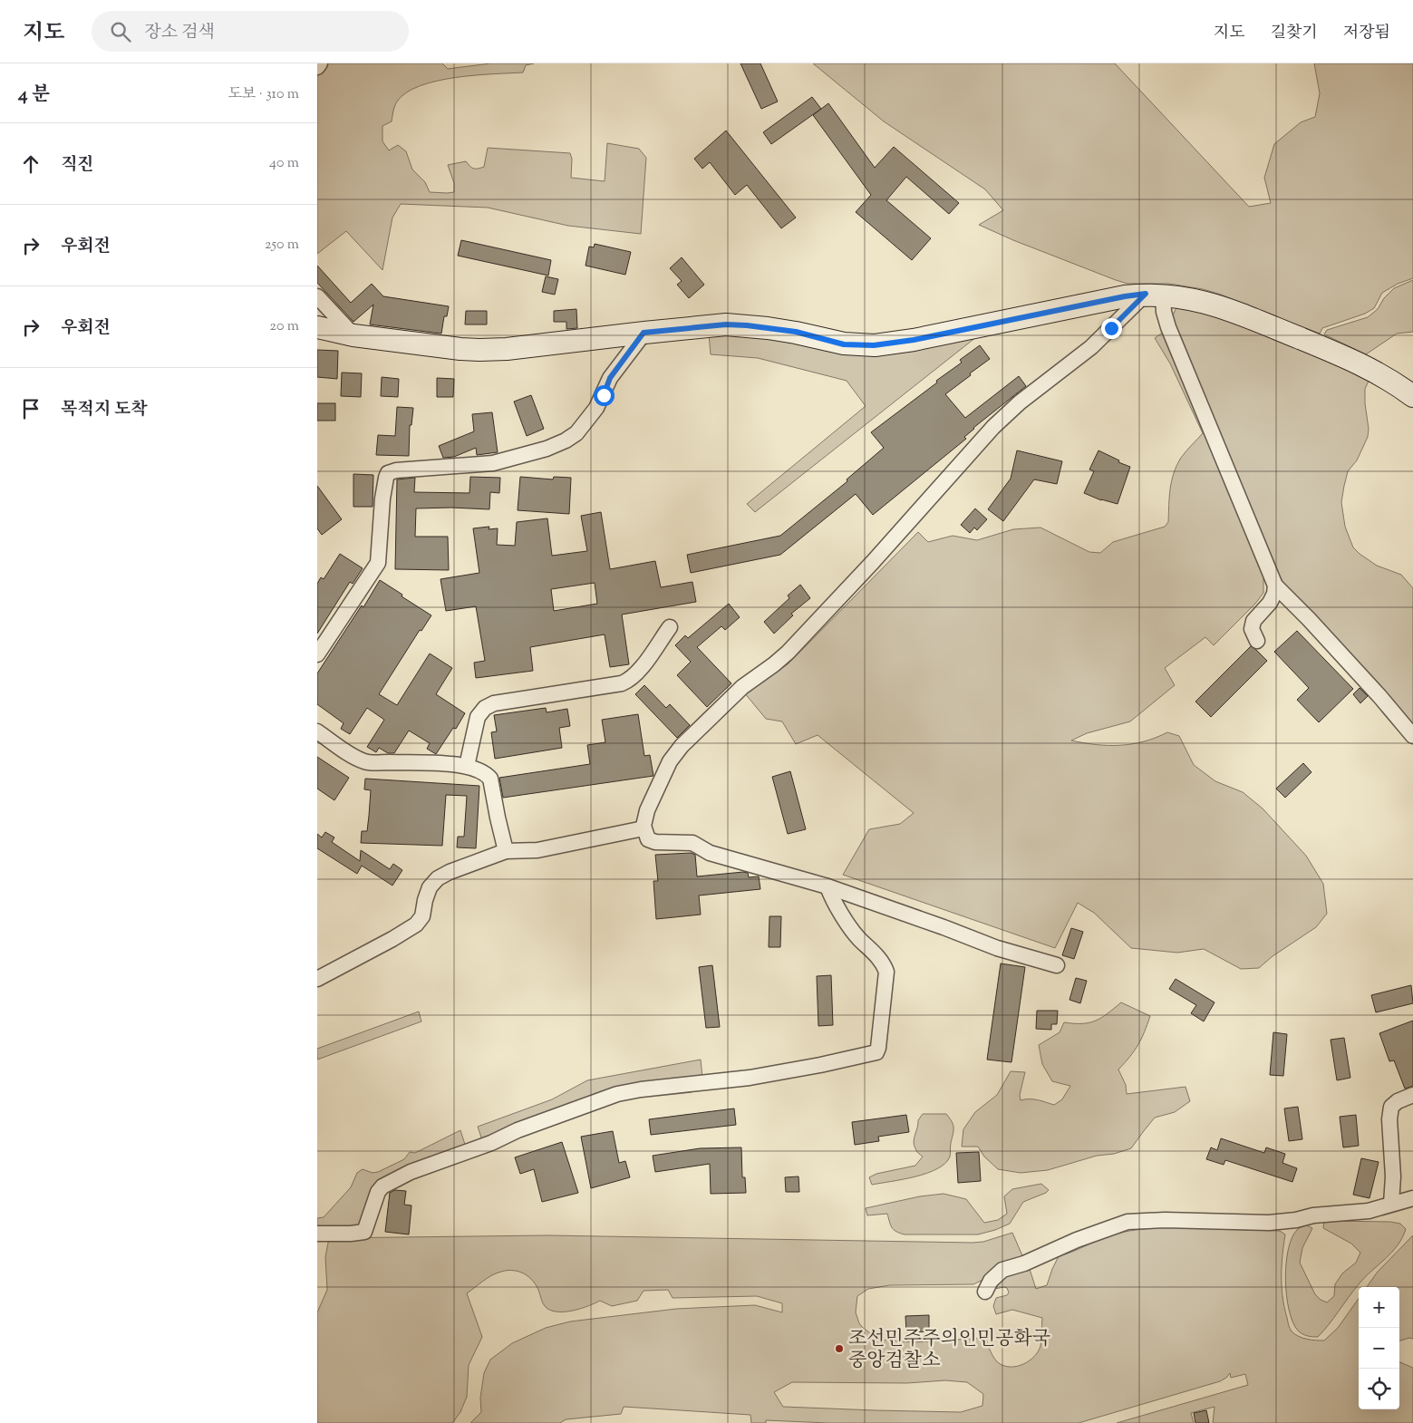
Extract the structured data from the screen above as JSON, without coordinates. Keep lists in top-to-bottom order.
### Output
{
  "places": ["조선민주주의인민공화국 중앙검찰소"],
  "page": {
    "header": "지도",
    "search": "장소 검색",
    "nav": ["지도", "길찾기", "저장됨"],
    "heading": ["4 분", "도보 · 310 m"],
    "list": [
      ["직진", "40 m"],
      ["우회전", "250 m"],
      ["우회전", "20 m"],
      "목적지 도착"
    ],
    "map_buttons": ["+", "−"]
  }
}
